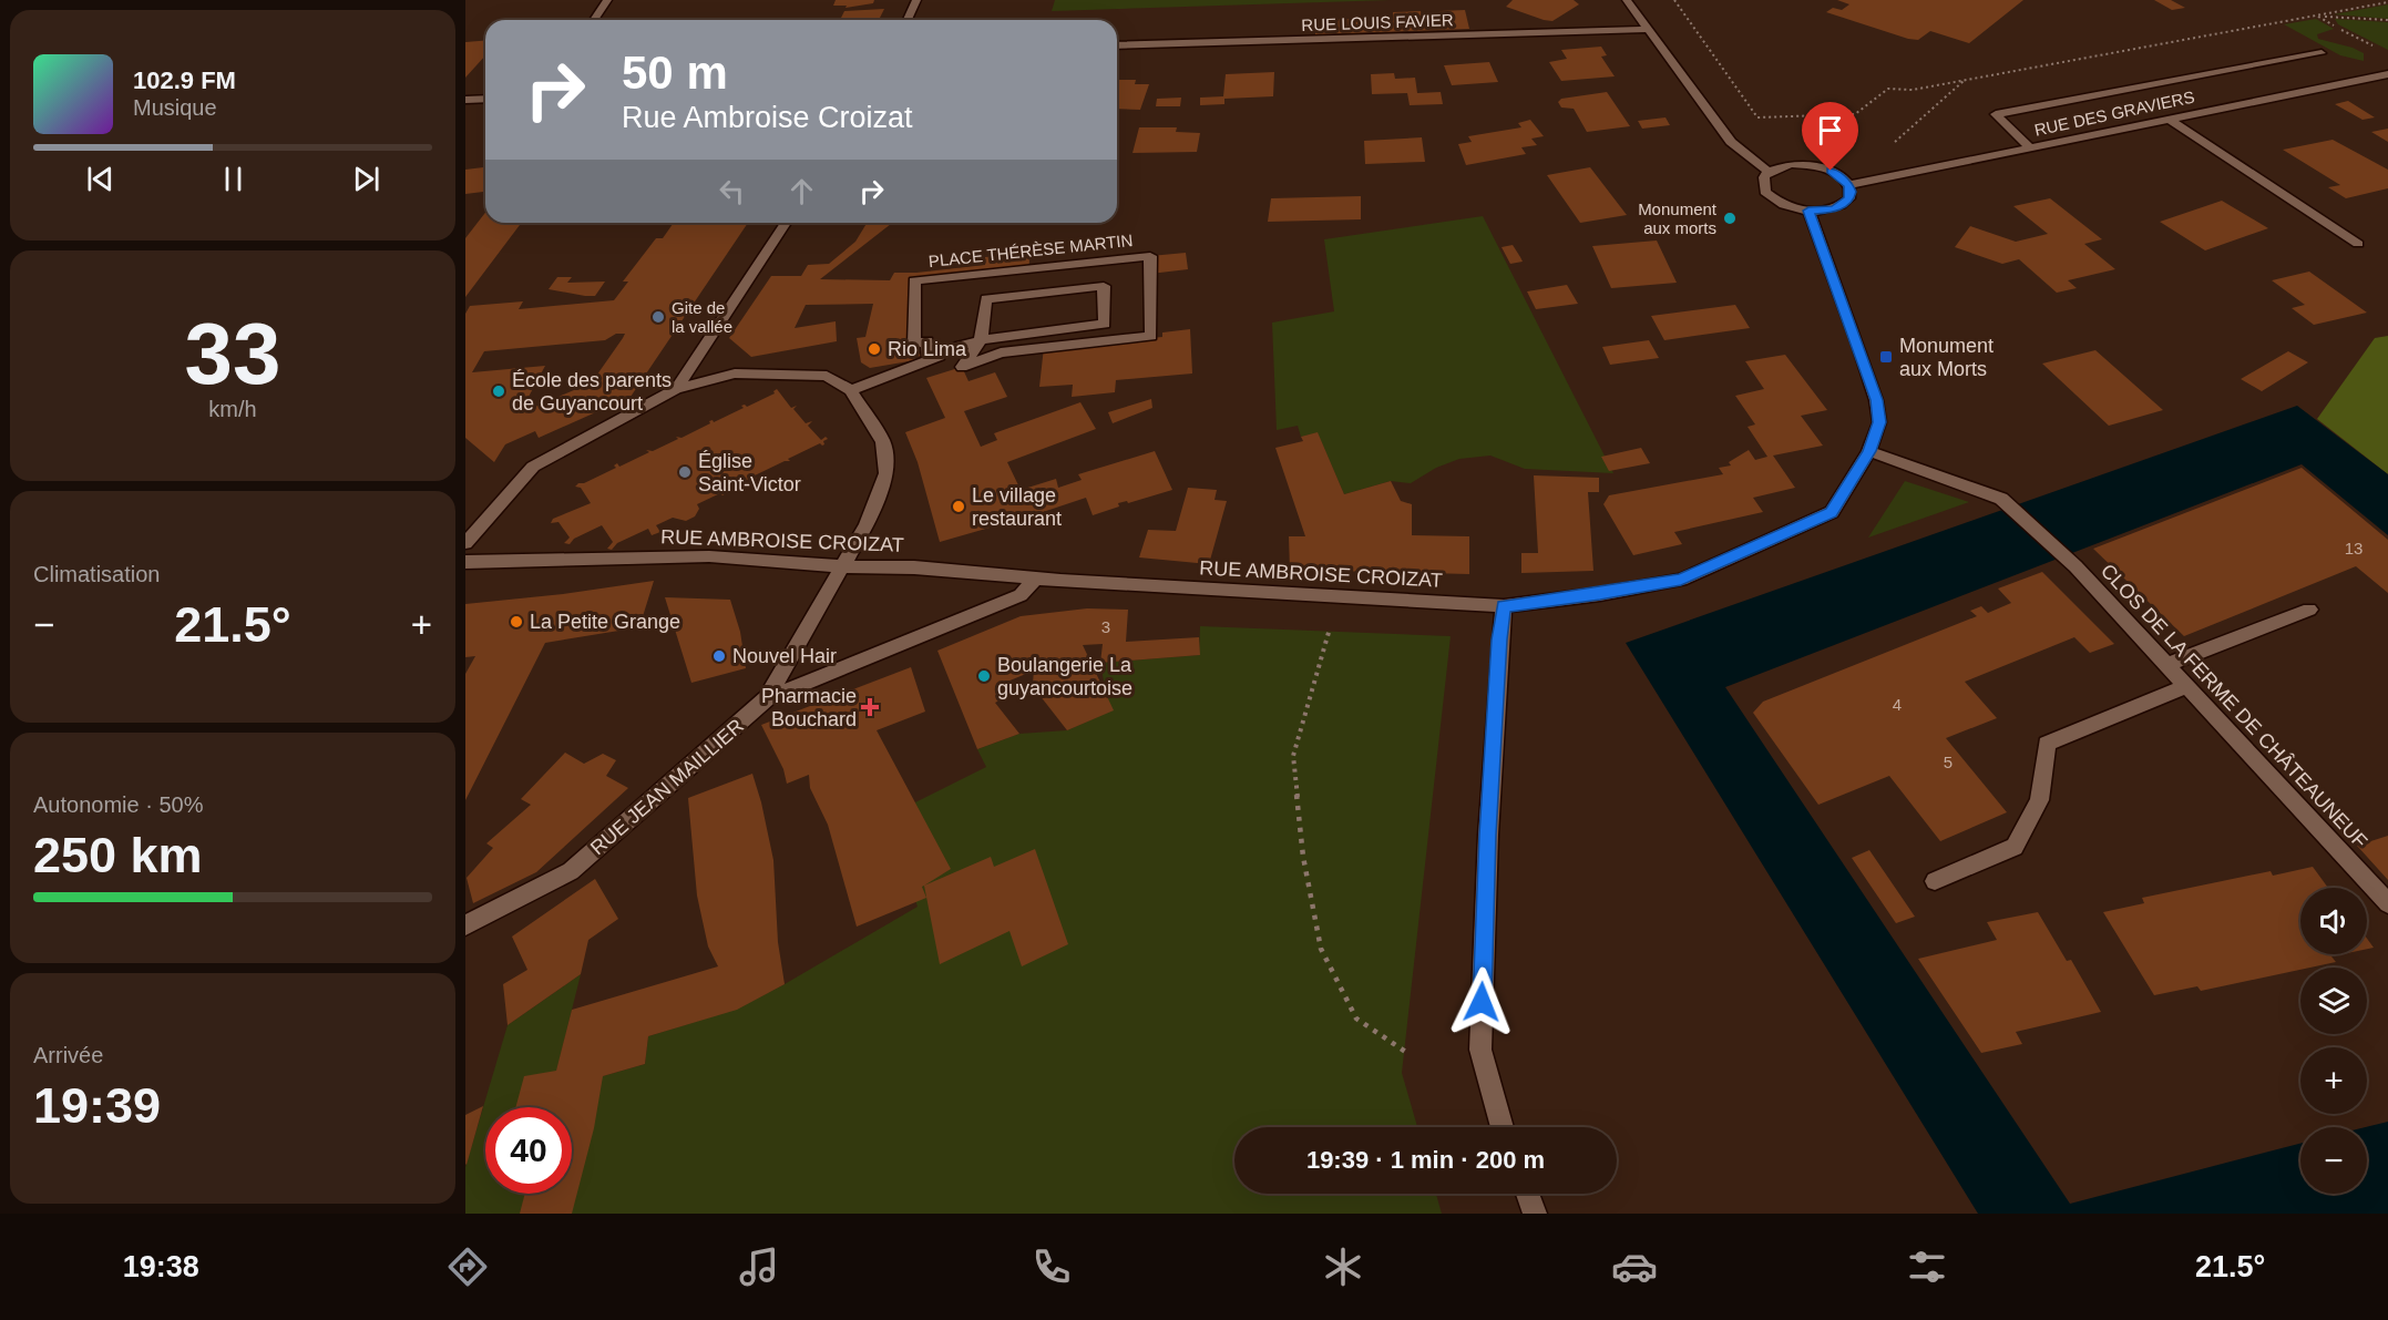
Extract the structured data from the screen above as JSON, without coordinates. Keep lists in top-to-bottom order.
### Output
{
  "streets": {
    "street": [
      "RUE LOUIS FAVIER",
      "RUE DES GRAVIERS",
      "PLACE THÉRÈSE MARTIN",
      "RUE AMBROISE CROIZAT",
      "CLOS DE LA FERME DE CHÂTEAUNEUF",
      "RUE JEAN MAILLIER"
    ]
  },
  "crossings": [
    ["PLACE THÉRÈSE MARTIN", "RUE JEAN MAILLIER"],
    ["RUE AMBROISE CROIZAT", "CLOS DE LA FERME DE CHÂTEAUNEUF"],
    ["RUE AMBROISE CROIZAT", "RUE JEAN MAILLIER"]
  ],
  "places": {
    "other": [
      "Monument aux morts",
      "Gite de la vallée",
      "Rio Lima",
      "École des parents de Guyancourt",
      "Église Saint-Victor",
      "Le village restaurant",
      "La Petite Grange",
      "Nouvel Hair",
      "Boulangerie La guyancourtoise"
    ],
    "transit": ["Monument aux Morts"],
    "health": ["Pharmacie Bouchard"]
  },
  "house_numbers": [
    "13",
    "3",
    "4",
    "5"
  ],
  "page": {
    "turn": ["50 m", "Rue Ambroise Croizat"],
    "song": ["102.9 FM", "Musique"],
    "tile": [
      ["33", "km/h"],
      "Climatisation",
      ["Autonomie · 50%", "250 km"],
      ["Arrivée", "19:39"]
    ],
    "heat": ["−", "21.5°", "+"],
    "map_buttons": ["+", "−"],
    "limit": "40",
    "trip": "19:39 · 1 min · 200 m",
    "tabs": ["19:38", "21.5°"]
  }
}
